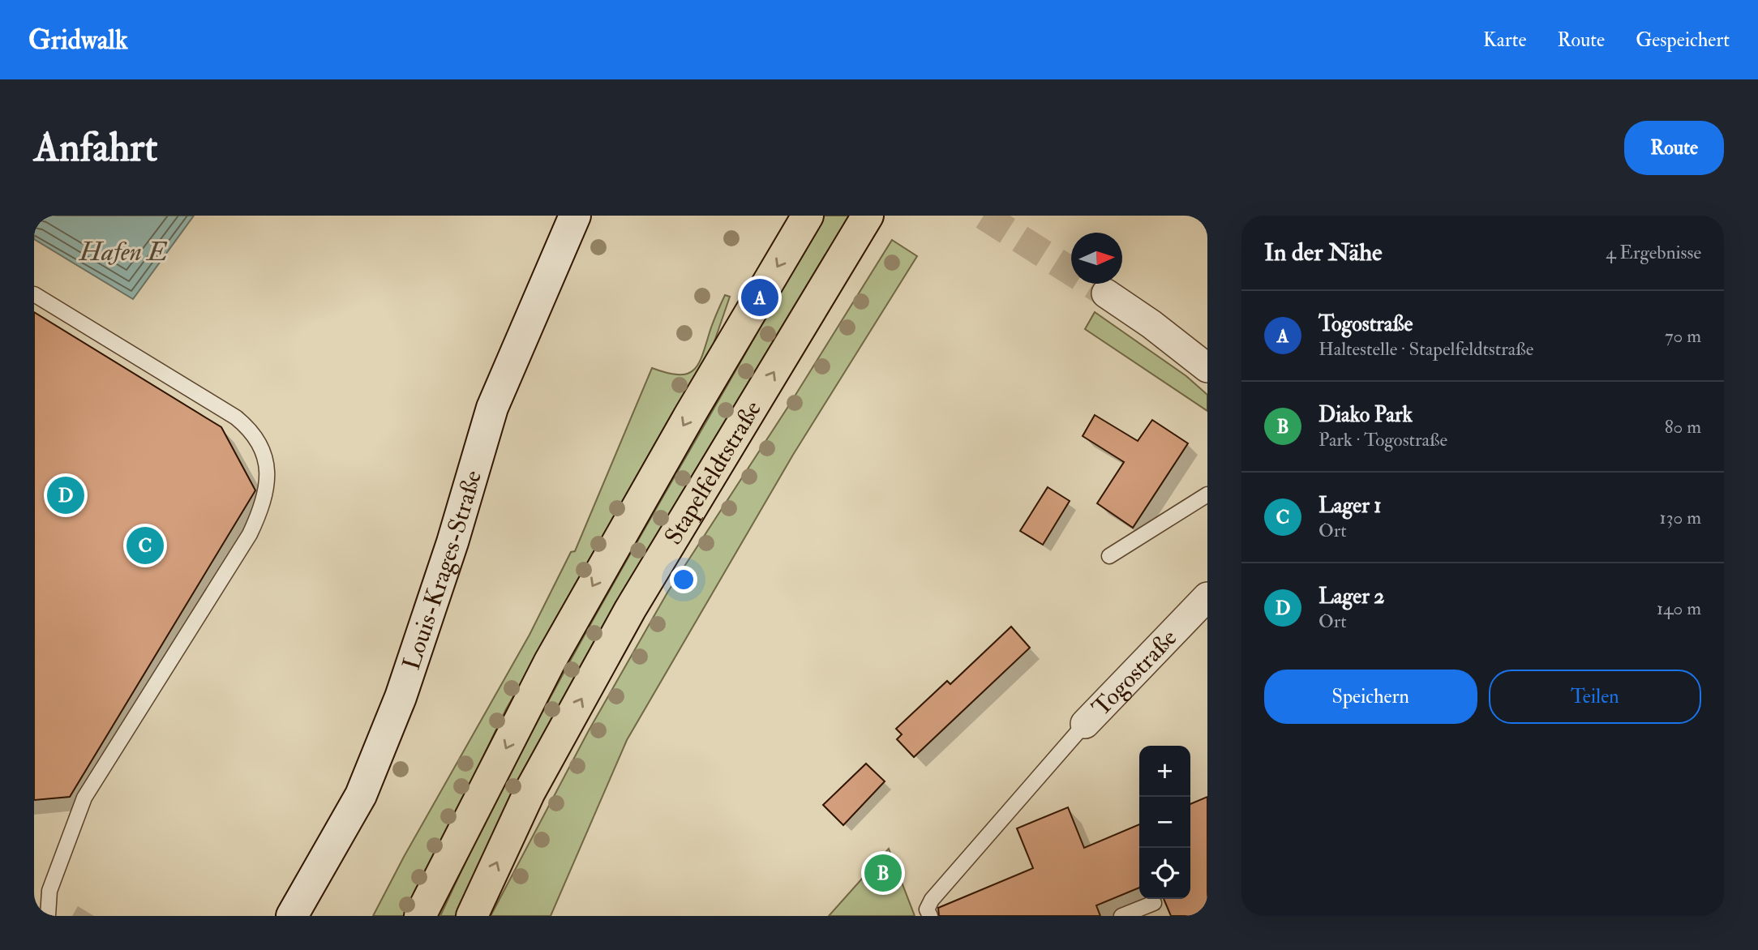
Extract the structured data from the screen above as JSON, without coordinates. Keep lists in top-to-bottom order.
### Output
{
  "streets": {
    "main road": ["Stapelfeldtstraße"],
    "street": ["Louis-Krages-Straße", "Togostraße"]
  },
  "water": ["Hafen E"],
  "north": "right",
  "page": {
    "header": "Gridwalk",
    "nav": ["Karte", "Route", "Gespeichert"],
    "buttons": [
      "Route",
      ["Speichern", "Teilen"]
    ],
    "title": "Anfahrt",
    "heading": ["In der Nähe", "4 Ergebnisse"],
    "pins": [
      "A",
      "D",
      "C",
      "B"
    ],
    "list": [
      {
        "mark": "A",
        "name": "Togostraße",
        "note": "Haltestelle · Stapelfeldtstraße",
        "value": "70 m"
      },
      {
        "mark": "B",
        "name": "Diako Park",
        "note": "Park · Togostraße",
        "value": "80 m"
      },
      {
        "mark": "C",
        "name": "Lager 1",
        "note": "Ort",
        "value": "130 m"
      },
      {
        "mark": "D",
        "name": "Lager 2",
        "note": "Ort",
        "value": "140 m"
      }
    ],
    "map_buttons": ["+", "−"]
  }
}
